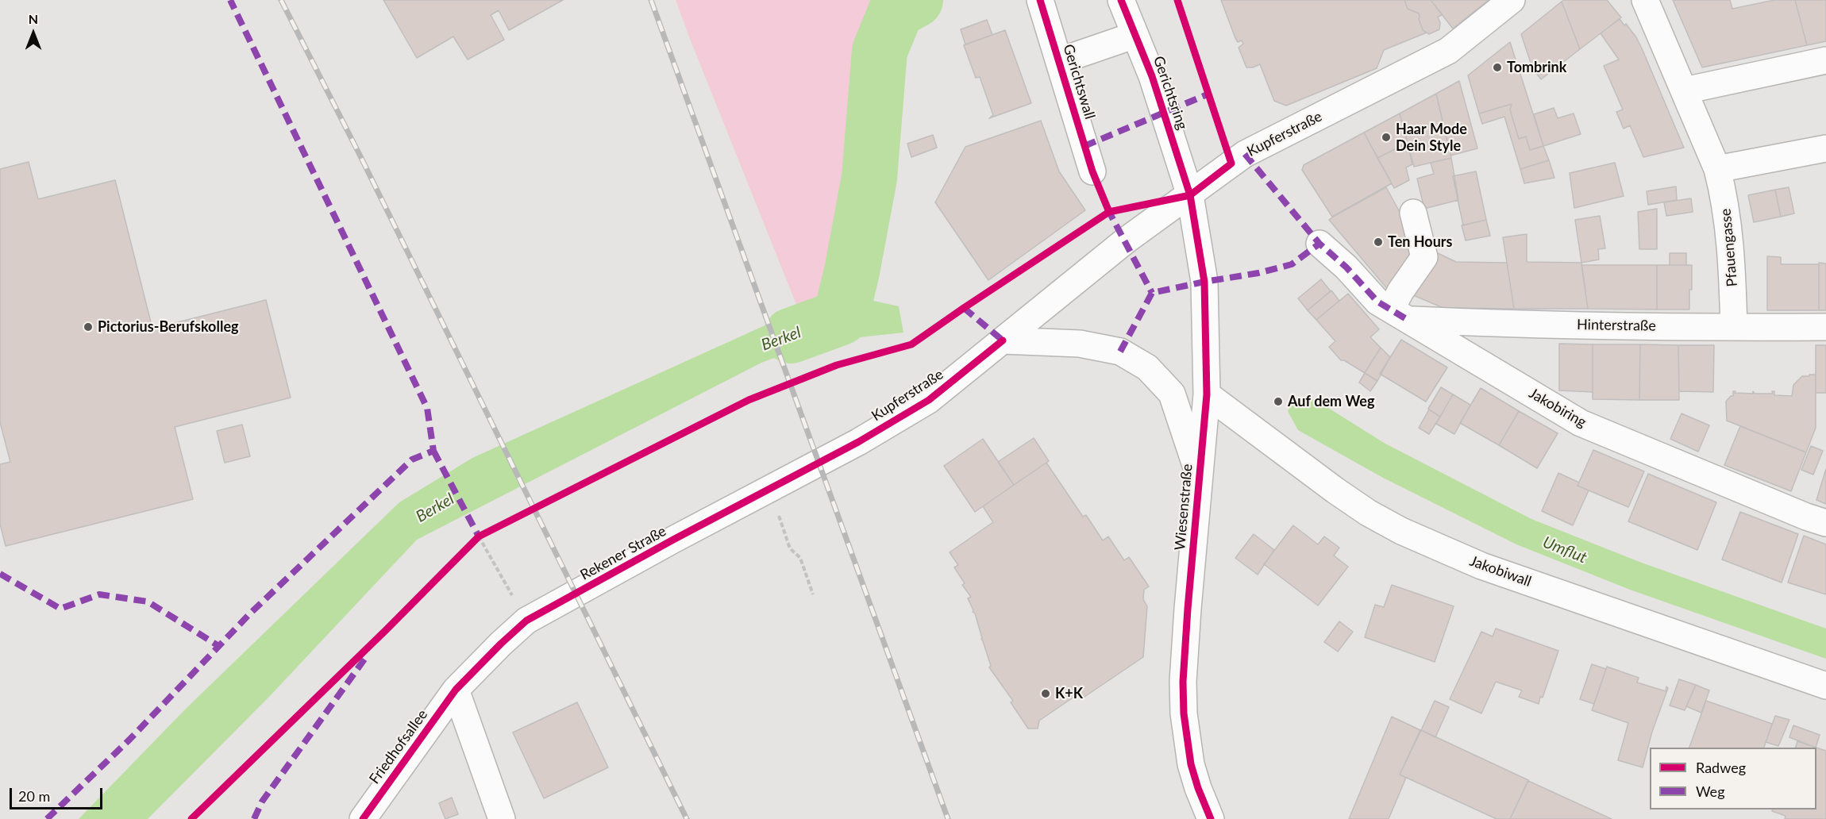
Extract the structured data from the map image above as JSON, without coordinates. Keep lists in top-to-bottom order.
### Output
{
  "streets": {
    "street": [
      "Gerichtswall",
      "Gerichtsring",
      "Kupferstraße",
      "Pfauengasse",
      "Hinterstraße",
      "Jakobiring",
      "Wiesenstraße",
      "Rekener Straße",
      "Jakobiwall",
      "Friedhofsallee"
    ]
  },
  "crossings": [
    ["Gerichtswall", "Gerichtsring"],
    ["Gerichtsring", "Kupferstraße"],
    ["Gerichtsring", "Wiesenstraße"],
    ["Kupferstraße", "Wiesenstraße"],
    ["Kupferstraße", "Rekener Straße"],
    ["Pfauengasse", "Hinterstraße"],
    ["Hinterstraße", "Jakobiring"],
    ["Wiesenstraße", "Jakobiwall"],
    ["Rekener Straße", "Friedhofsallee"]
  ],
  "water": ["Berkel", "Umflut"],
  "places": [
    "Tombrink",
    "Haar Mode Dein Style",
    "Ten Hours",
    "Pictorius-Berufskolleg",
    "Auf dem Weg",
    "K+K"
  ],
  "legend": ["Radweg", "Weg"],
  "scale_bar": "20 m",
  "north": "top"
}
